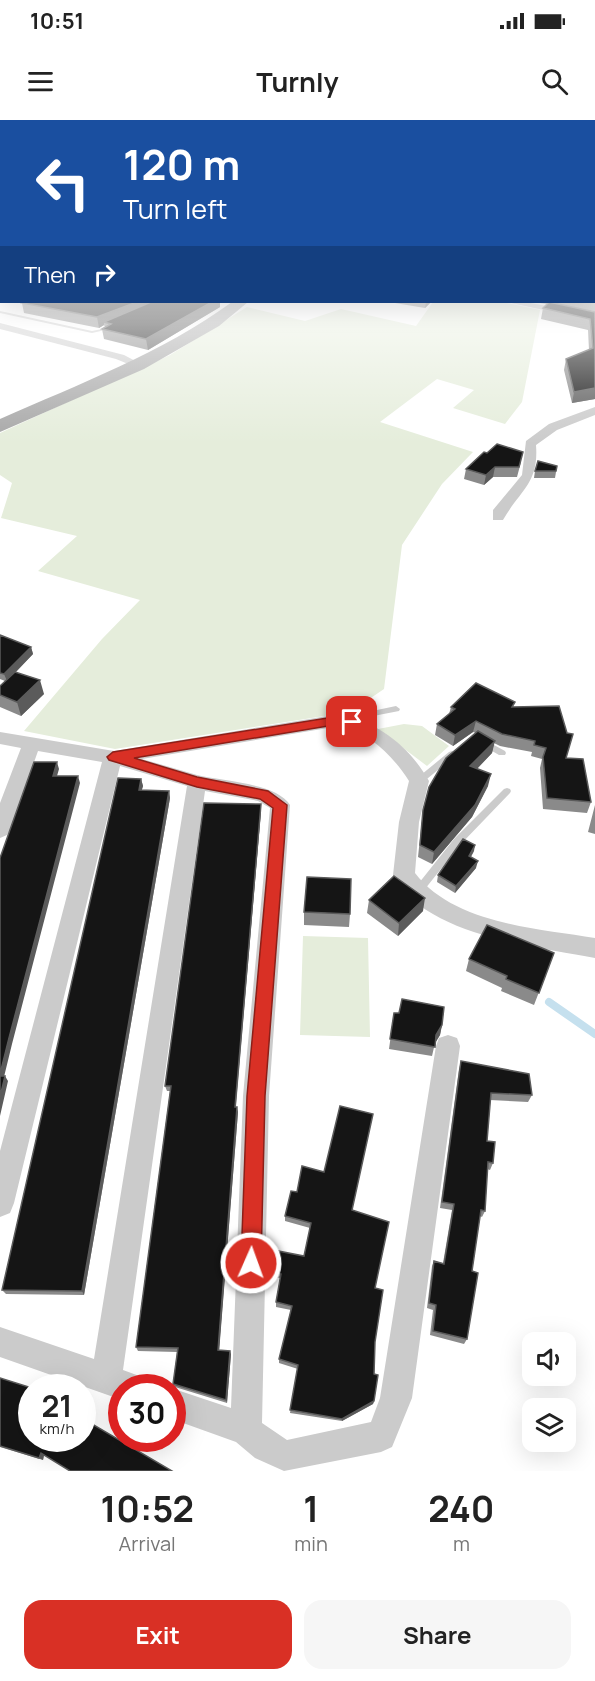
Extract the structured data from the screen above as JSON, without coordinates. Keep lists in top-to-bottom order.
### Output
{
  "page": {
    "status": "10:51",
    "header": "Turnly",
    "turn": ["120 m", "Turn left"],
    "then": "Then",
    "speed": "21 km/h",
    "limit": "30",
    "eta": [
      "10:52",
      "Arrival",
      "1",
      "min",
      "240",
      "m"
    ],
    "buttons": ["Exit", "Share"]
  }
}
